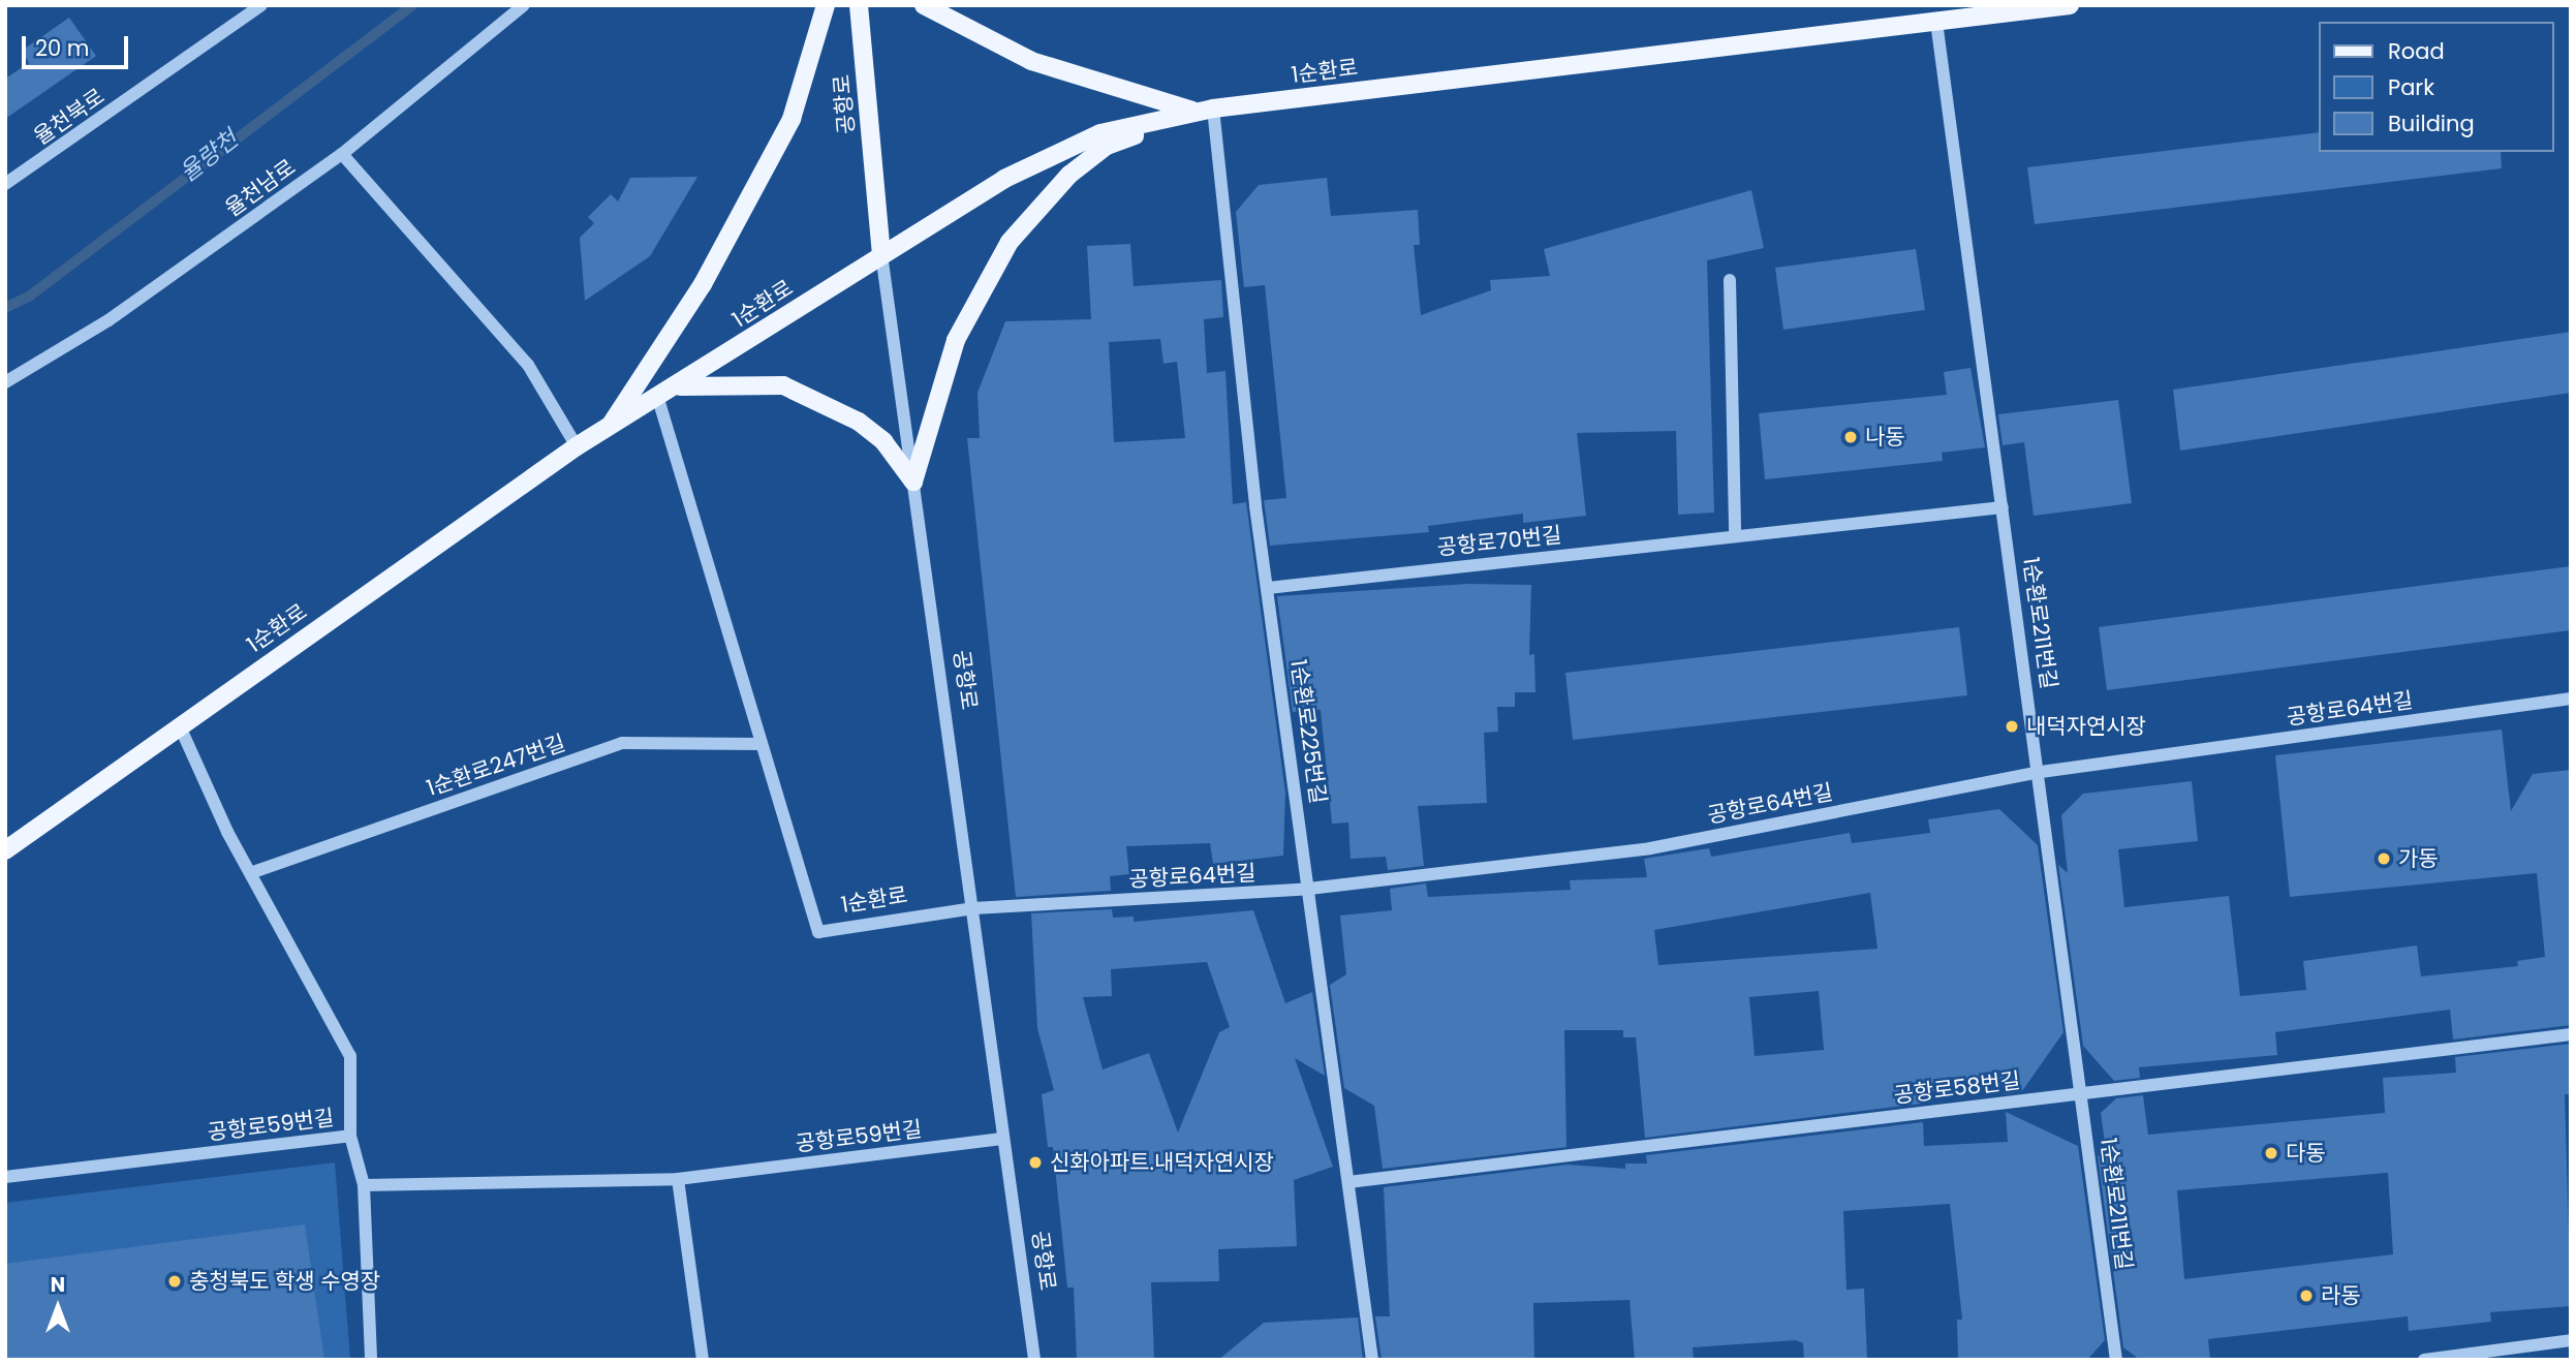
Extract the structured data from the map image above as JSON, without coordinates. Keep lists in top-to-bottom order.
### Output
{
  "streets": {
    "main road": ["1순환로", "공항로"],
    "street": [
      "율천북로",
      "율천남로",
      "공항로70번길",
      "1순환로211번길",
      "공항로64번길",
      "1순환로225번길",
      "1순환로247번길",
      "공항로58번길",
      "공항로59번길"
    ]
  },
  "crossings": [
    ["1순환로", "공항로"],
    ["1순환로", "1순환로211번길"],
    ["1순환로", "공항로64번길"],
    ["1순환로", "1순환로225번길"],
    ["1순환로", "1순환로247번길"],
    ["공항로", "공항로64번길"],
    ["공항로", "공항로59번길"],
    ["공항로70번길", "1순환로211번길"],
    ["공항로70번길", "1순환로225번길"],
    ["1순환로211번길", "공항로64번길"],
    ["1순환로211번길", "공항로58번길"],
    ["공항로64번길", "1순환로225번길"],
    ["1순환로225번길", "공항로58번길"]
  ],
  "water": ["율량천"],
  "places": [
    "나동",
    "내덕자연시장",
    "가동",
    "다동",
    "신화아파트.내덕자연시장",
    "충청북도 학생 수영장",
    "라동"
  ],
  "legend": ["Road", "Park", "Building"],
  "scale_bar": "20 m",
  "north": "top"
}
